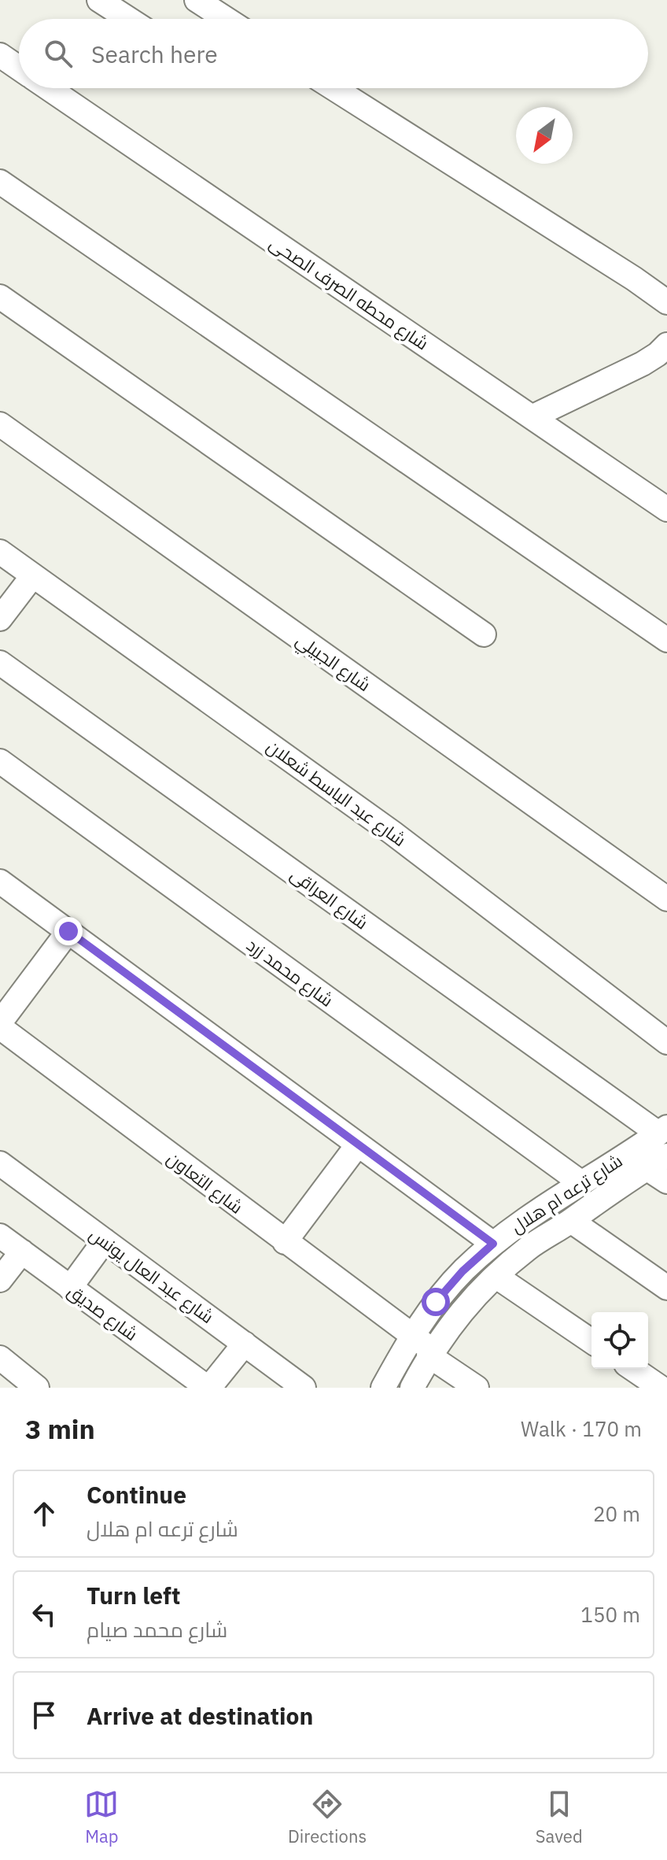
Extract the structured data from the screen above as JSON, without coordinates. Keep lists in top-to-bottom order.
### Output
{
  "streets": {
    "street": [
      "شارع محطه الصرف الصحى",
      "شارع الجبيلي",
      "شارع عبد الباسط شعلان",
      "شارع العراقى",
      "شارع محمد زرد",
      "شارع التعاون",
      "شارع ترعه ام هلال",
      "شارع عبد العال يونس",
      "شارع صديق"
    ]
  },
  "crossings": [
    ["شارع العراقى", "شارع ترعه ام هلال"],
    ["شارع محمد زرد", "شارع ترعه ام هلال"],
    ["شارع التعاون", "شارع ترعه ام هلال"]
  ],
  "north": "bottom left",
  "page": {
    "search": "Search here",
    "heading": ["3 min", "Walk · 170 m"],
    "list": [
      ["Continue", "شارع ترعه ام هلال", "20 m"],
      ["Turn left", "شارع محمد صيام", "150 m"],
      "Arrive at destination"
    ],
    "nav": ["Map", "Directions", "Saved"]
  }
}
